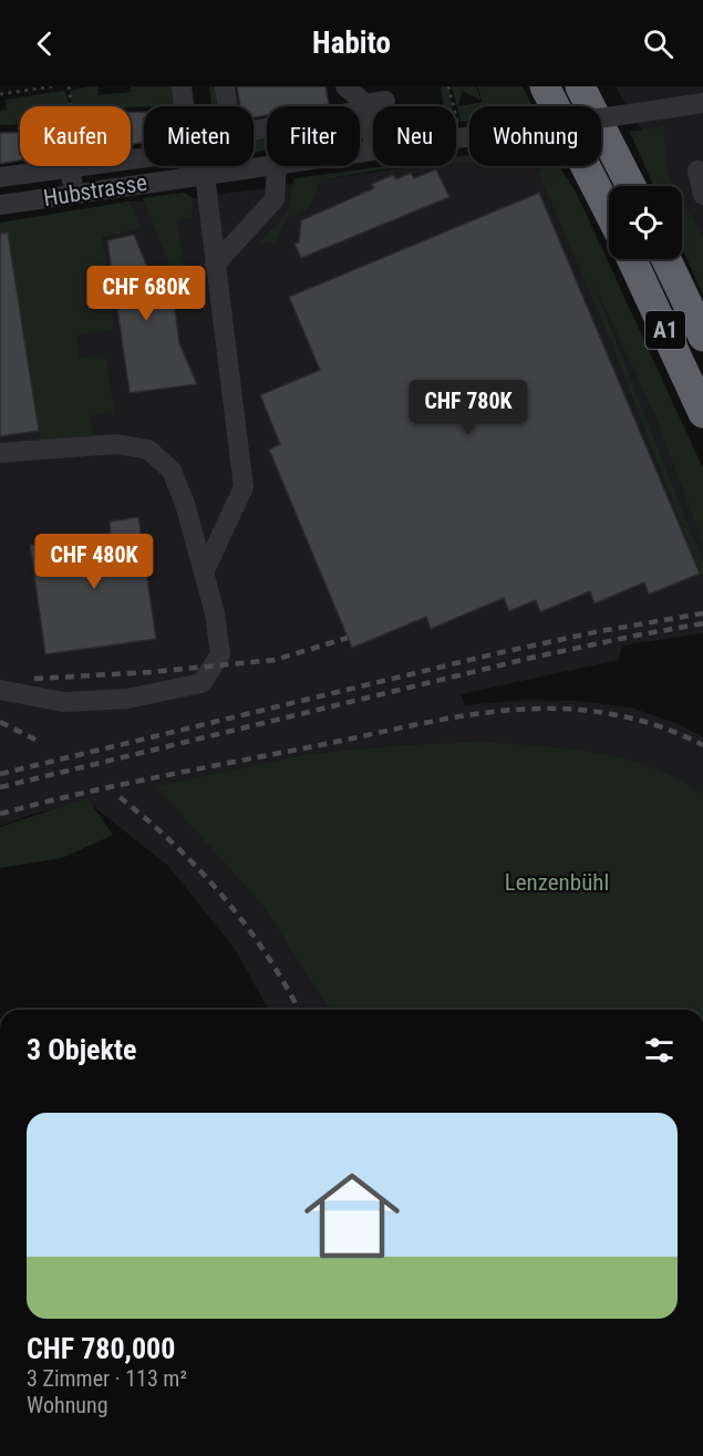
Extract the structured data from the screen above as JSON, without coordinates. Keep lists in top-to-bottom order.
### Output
{
  "streets": {
    "highway": ["A1"],
    "street": ["Hubstrasse"]
  },
  "parks": ["Lenzenbühl"],
  "page": {
    "header": "Habito",
    "chip": [
      "Kaufen",
      "Mieten",
      "Filter",
      "Neu",
      "Wohnung"
    ],
    "price": ["CHF 680K", "CHF 780K", "CHF 480K"],
    "heading": "3 Objekte",
    "list": [
      {
        "name": "CHF 780,000",
        "note": "3 Zimmer · 113 m² · Wohnung"
      }
    ]
  }
}
